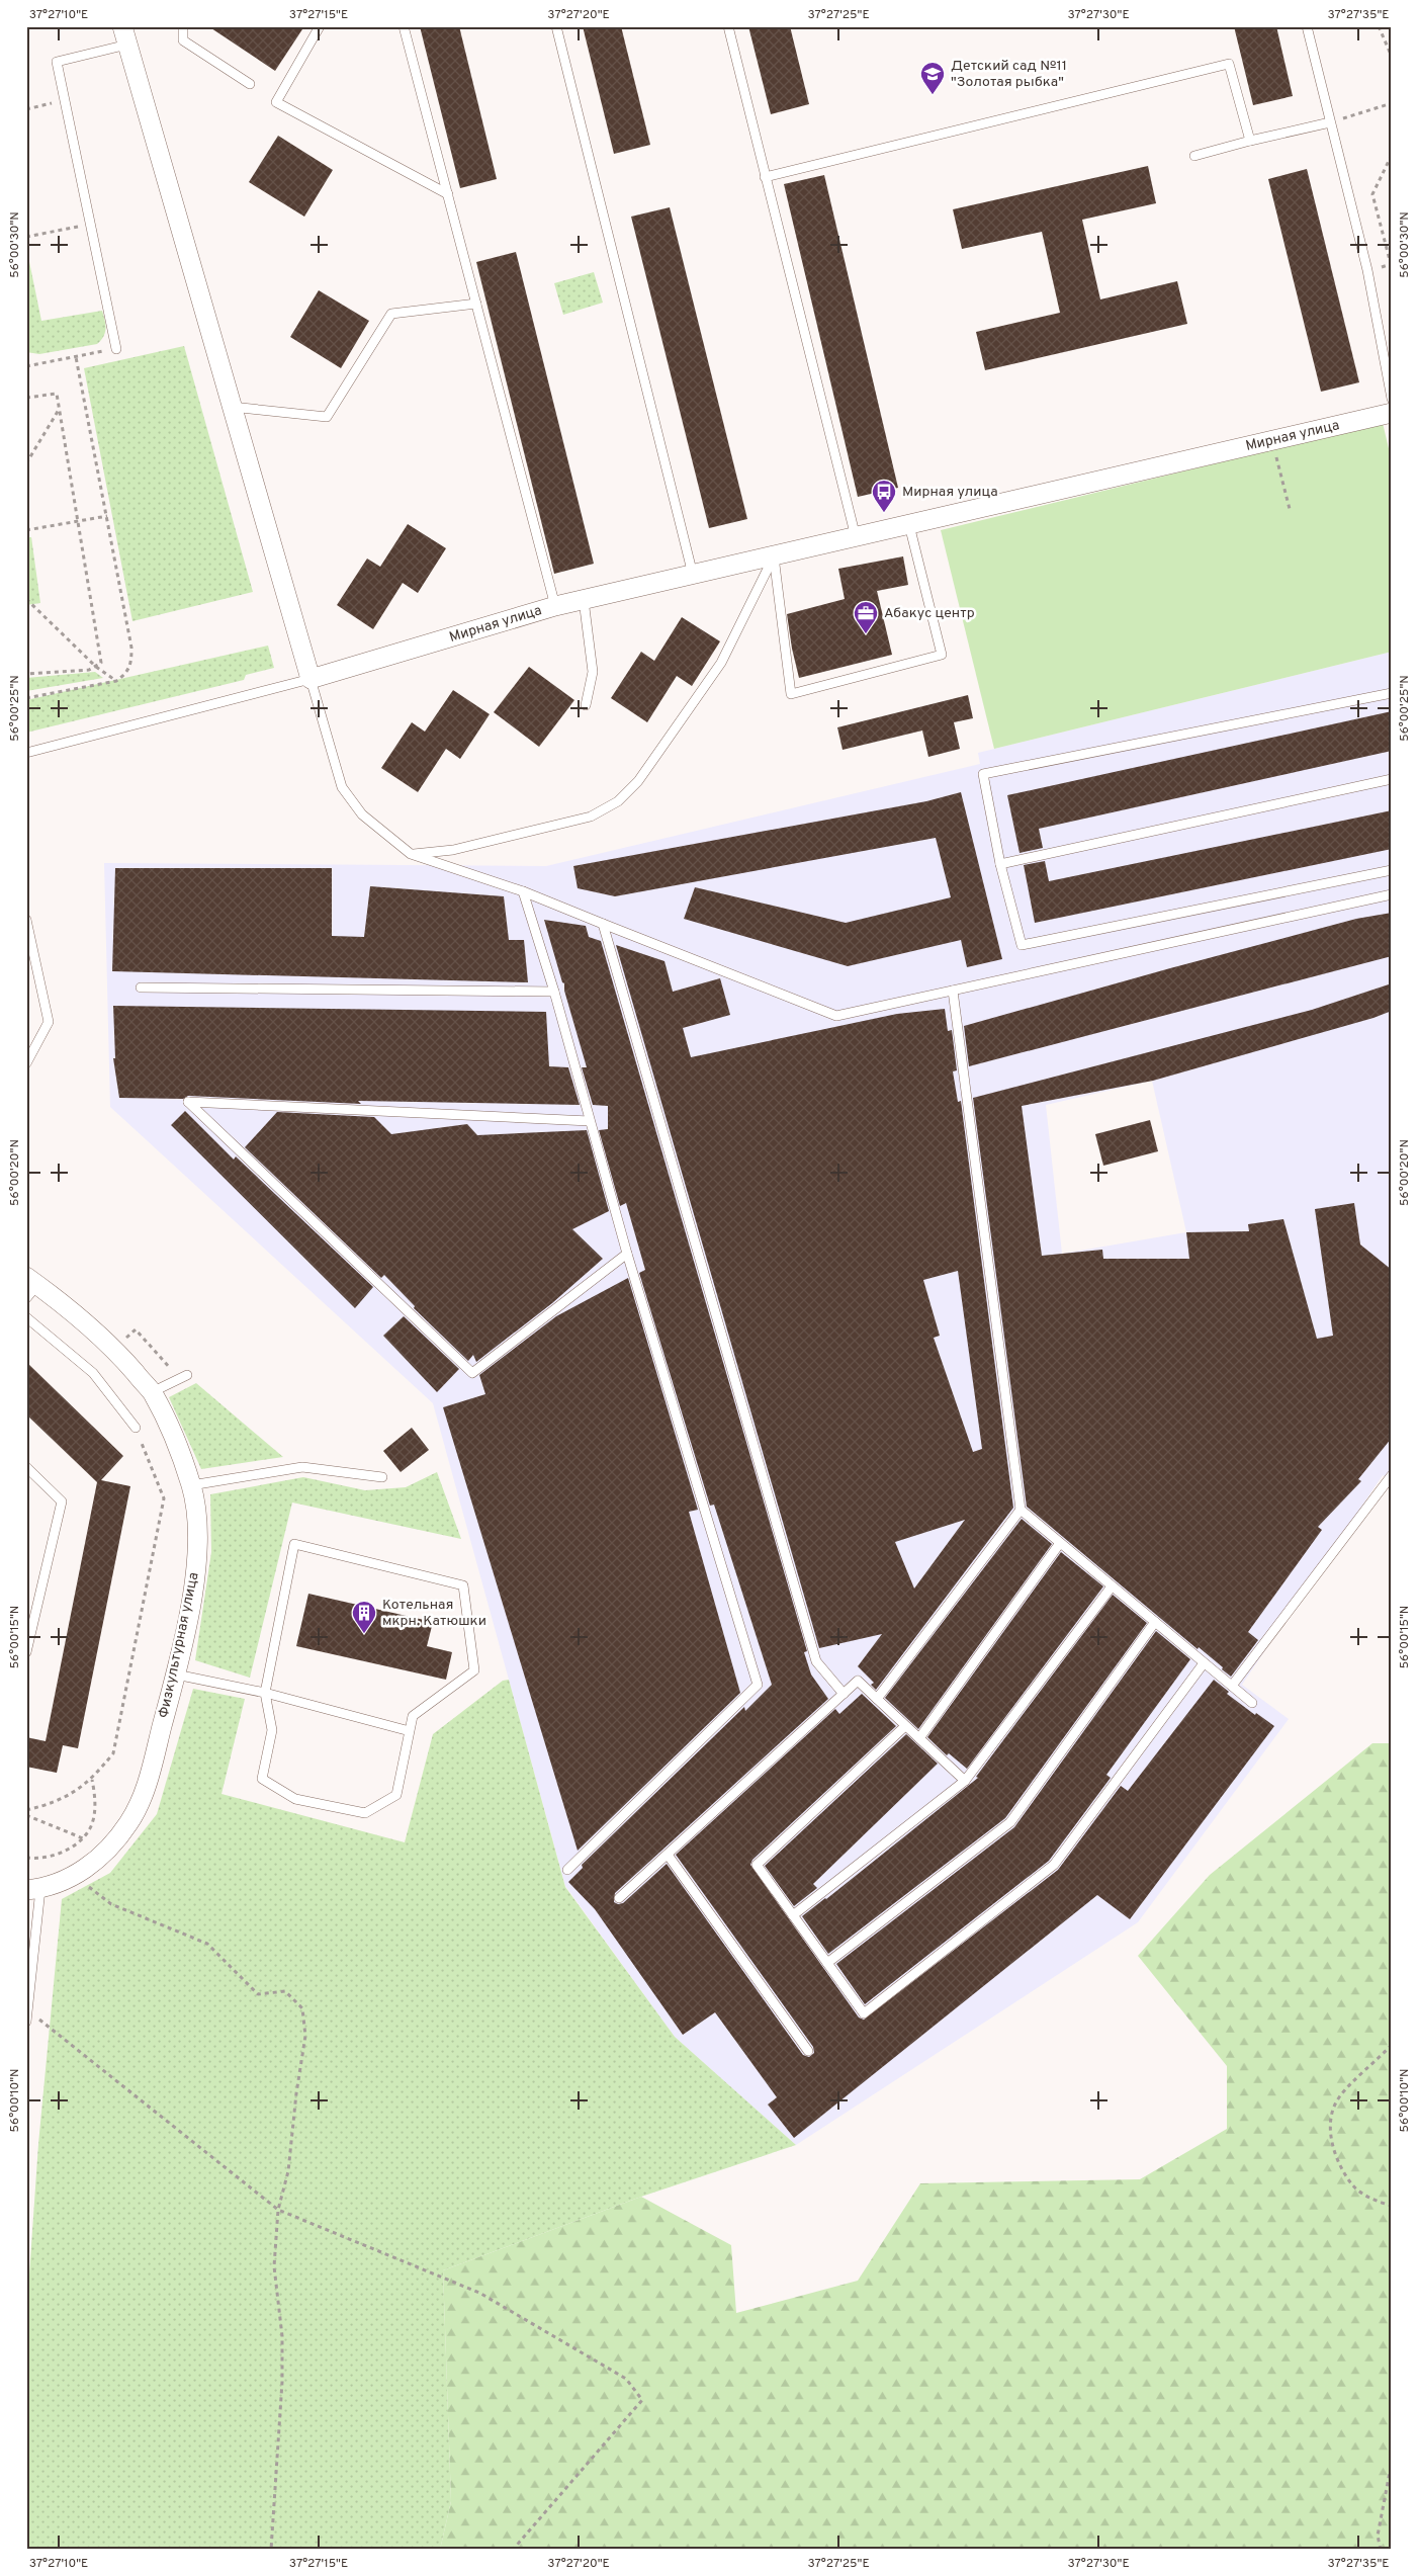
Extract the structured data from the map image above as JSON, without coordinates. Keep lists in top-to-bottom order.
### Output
{
  "streets": {
    "street": ["Мирная улица", "Физкультурная улица"]
  },
  "places": {
    "school or university": ["Детский сад №11 \"Золотая рыбка\""],
    "bus stop": ["Мирная улица"],
    "office": ["Абакус центр"],
    "building": ["Котельная мкрн. Катюшки"]
  },
  "coordinates": [
    "37°27'10\"E",
    "37°27'15\"E",
    "37°27'20\"E",
    "37°27'25\"E",
    "37°27'30\"E",
    "37°27'35\"E",
    "56°00'30\"N",
    "56°00'25\"N",
    "56°00'20\"N",
    "56°00'15\"N",
    "56°00'10\"N"
  ]
}
